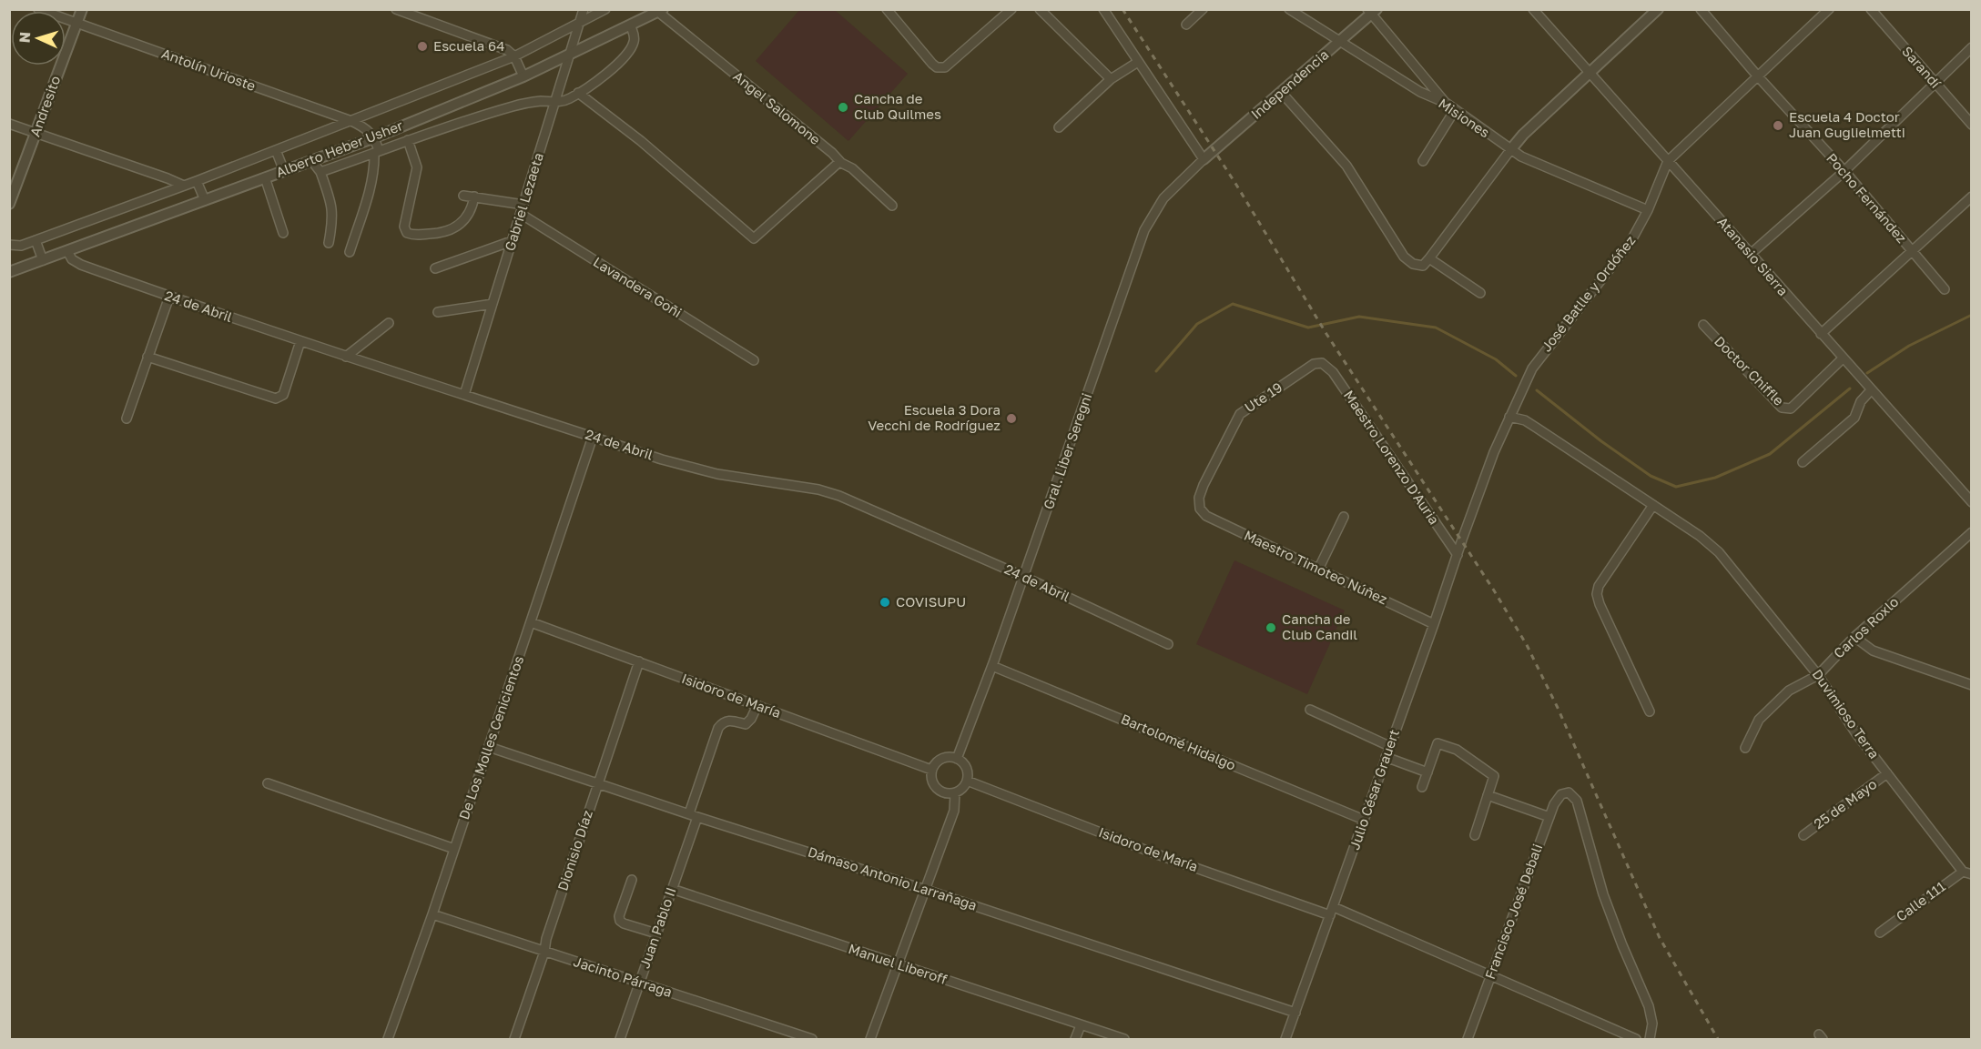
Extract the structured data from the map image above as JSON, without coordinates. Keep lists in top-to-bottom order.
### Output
{
  "streets": {
    "street": [
      "Sarandí",
      "Antolín Urioste",
      "Independencia",
      "Andresito",
      "Angel Salomone",
      "Misiones",
      "Alberto Heber Usher",
      "Pocho Fernández",
      "Gabriel Lezaeta",
      "Atanasio Sierra",
      "Lavandera Goñi",
      "José Batlle y Ordóñez",
      "24 de Abril",
      "Doctor Chiffle",
      "Ute 19",
      "Gral. Liber Seregni",
      "Maestro Lorenzo D'Auria",
      "Maestro Timoteo Núñez",
      "Carlos Roxlo",
      "Isidoro de María",
      "Duvimioso Terra",
      "De Los Molles Cenicientos",
      "Bartolomé Hidalgo",
      "Julio César Grauert",
      "25 de Mayo",
      "Dionisio Díaz",
      "Dámaso Antonio Larrañaga",
      "Calle 111",
      "Francisco José Debali",
      "Juan Pablo II",
      "Manuel Liberoff",
      "Jacinto Párraga"
    ]
  },
  "crossings": [
    ["Antolín Urioste", "Andresito"],
    ["Antolín Urioste", "Alberto Heber Usher"],
    ["Independencia", "Misiones"],
    ["Independencia", "Gral. Liber Seregni"],
    ["Angel Salomone", "Alberto Heber Usher"],
    ["Misiones", "José Batlle y Ordóñez"],
    ["Alberto Heber Usher", "Gabriel Lezaeta"],
    ["Alberto Heber Usher", "24 de Abril"],
    ["Pocho Fernández", "José Batlle y Ordóñez"],
    ["Gabriel Lezaeta", "Lavandera Goñi"],
    ["Gabriel Lezaeta", "24 de Abril"],
    ["Atanasio Sierra", "José Batlle y Ordóñez"],
    ["Atanasio Sierra", "Doctor Chiffle"],
    ["José Batlle y Ordóñez", "Duvimioso Terra"],
    ["José Batlle y Ordóñez", "Julio César Grauert"],
    ["24 de Abril", "Gral. Liber Seregni"],
    ["24 de Abril", "De Los Molles Cenicientos"],
    ["Ute 19", "Maestro Lorenzo D'Auria"],
    ["Ute 19", "Maestro Timoteo Núñez"],
    ["Gral. Liber Seregni", "Isidoro de María"],
    ["Gral. Liber Seregni", "Bartolomé Hidalgo"],
    ["Maestro Lorenzo D'Auria", "Julio César Grauert"],
    ["Maestro Timoteo Núñez", "Julio César Grauert"],
    ["Carlos Roxlo", "Duvimioso Terra"],
    ["Isidoro de María", "De Los Molles Cenicientos"],
    ["Isidoro de María", "Julio César Grauert"],
    ["Isidoro de María", "Dionisio Díaz"],
    ["Isidoro de María", "Francisco José Debali"],
    ["Isidoro de María", "Juan Pablo II"],
    ["Duvimioso Terra", "25 de Mayo"],
    ["Duvimioso Terra", "Calle 111"],
    ["De Los Molles Cenicientos", "Dámaso Antonio Larrañaga"],
    ["De Los Molles Cenicientos", "Jacinto Párraga"],
    ["Bartolomé Hidalgo", "Julio César Grauert"],
    ["Julio César Grauert", "Dámaso Antonio Larrañaga"],
    ["Dionisio Díaz", "Dámaso Antonio Larrañaga"],
    ["Dionisio Díaz", "Jacinto Párraga"],
    ["Dámaso Antonio Larrañaga", "Juan Pablo II"],
    ["Juan Pablo II", "Manuel Liberoff"],
    ["Juan Pablo II", "Jacinto Párraga"]
  ],
  "places": [
    "Escuela 64",
    "Cancha de Club Quilmes",
    "Escuela 4 Doctor Juan Guglielmetti",
    "Escuela 3 Dora Vecchi de Rodríguez",
    "COVISUPU",
    "Cancha de Club Candil"
  ],
  "north": "left"
}
